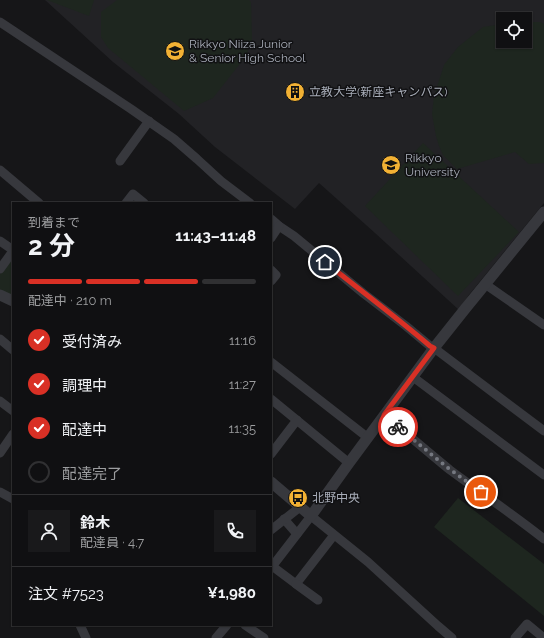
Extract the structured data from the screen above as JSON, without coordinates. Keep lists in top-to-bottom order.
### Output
{
  "places": {
    "school or university": ["Rikkyo Niiza Junior & Senior High School", "Rikkyo University"],
    "building": ["立教大学(新座キャンパス)"],
    "bus stop": ["北野中央"]
  },
  "page": {
    "heading": ["2 分", "到着まで", "11:43–11:48"],
    "panel": [
      "鈴木",
      "配達員 · 4.7",
      "注文 #7523",
      "¥1,980"
    ],
    "bar": "配達中 · 210 m",
    "list": [
      ["受付済み", "11:16"],
      ["調理中", "11:27"],
      ["配達中", "11:35"],
      "配達完了"
    ]
  }
}
